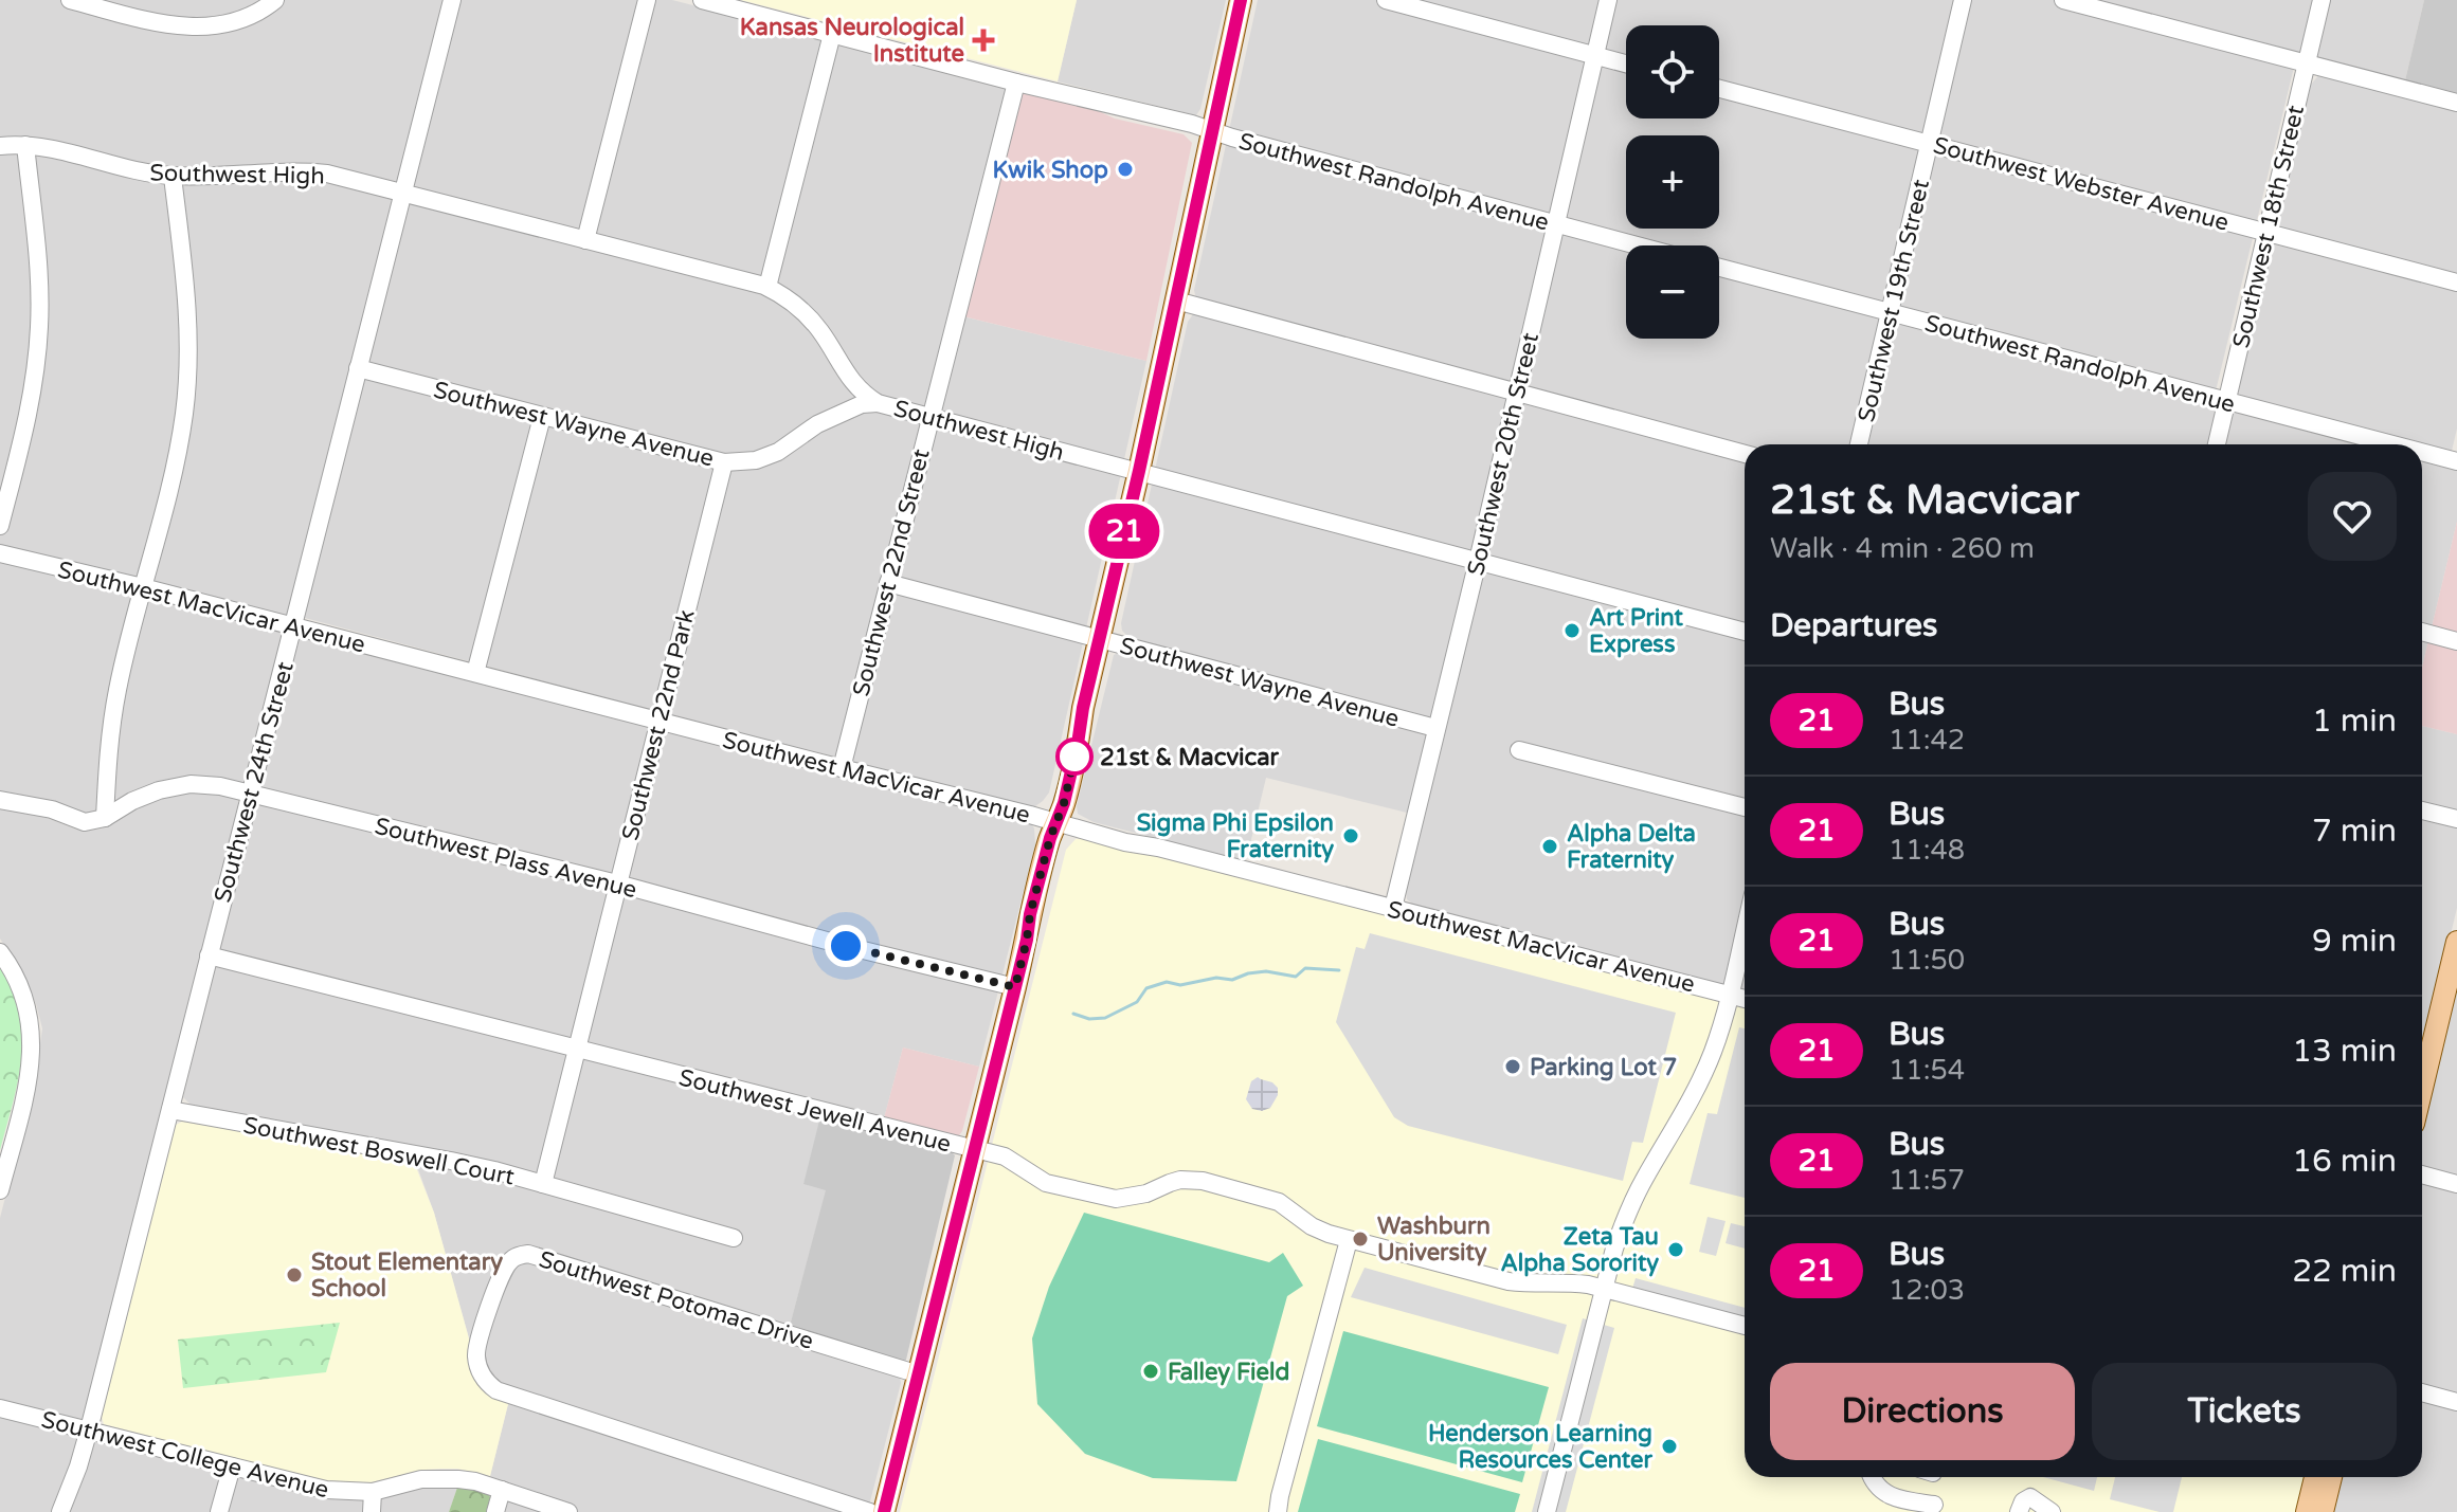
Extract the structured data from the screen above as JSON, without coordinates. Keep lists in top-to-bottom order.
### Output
{
  "streets": {
    "street": [
      "Southwest High",
      "Southwest Randolph Avenue",
      "Southwest Webster Avenue",
      "Southwest 18th Street",
      "Southwest 19th Street",
      "Southwest Wayne Avenue",
      "Southwest 20th Street",
      "Southwest 22nd Street",
      "Southwest MacVicar Avenue",
      "Southwest 22nd Park",
      "Southwest 24th Street",
      "Southwest Plass Avenue",
      "Southwest Jewell Avenue",
      "Southwest Boswell Court",
      "Southwest Potomac Drive",
      "Southwest College Avenue"
    ]
  },
  "crossings": [
    ["Southwest High", "Southwest Wayne Avenue"],
    ["Southwest High", "Southwest 20th Street"],
    ["Southwest High", "Southwest 22nd Street"],
    ["Southwest High", "Southwest 24th Street"],
    ["Southwest Randolph Avenue", "Southwest 18th Street"],
    ["Southwest Randolph Avenue", "Southwest 19th Street"],
    ["Southwest Randolph Avenue", "Southwest 20th Street"],
    ["Southwest Randolph Avenue", "Southwest 22nd Street"],
    ["Southwest Webster Avenue", "Southwest 18th Street"],
    ["Southwest Webster Avenue", "Southwest 19th Street"],
    ["Southwest Wayne Avenue", "Southwest 20th Street"],
    ["Southwest Wayne Avenue", "Southwest 22nd Street"],
    ["Southwest Wayne Avenue", "Southwest 22nd Park"],
    ["Southwest Wayne Avenue", "Southwest 24th Street"],
    ["Southwest 20th Street", "Southwest MacVicar Avenue"],
    ["Southwest 22nd Street", "Southwest MacVicar Avenue"],
    ["Southwest MacVicar Avenue", "Southwest 22nd Park"],
    ["Southwest MacVicar Avenue", "Southwest 24th Street"],
    ["Southwest 22nd Park", "Southwest Plass Avenue"],
    ["Southwest 22nd Park", "Southwest Jewell Avenue"],
    ["Southwest 22nd Park", "Southwest Boswell Court"],
    ["Southwest 24th Street", "Southwest Plass Avenue"],
    ["Southwest 24th Street", "Southwest Jewell Avenue"],
    ["Southwest 24th Street", "Southwest Boswell Court"],
    ["Southwest 24th Street", "Southwest College Avenue"]
  ],
  "places": {
    "health": ["Kansas Neurological Institute"],
    "other": [
      "Kwik Shop",
      "Art Print Express",
      "21st & Macvicar",
      "Sigma Phi Epsilon Fraternity",
      "Alpha Delta Fraternity",
      "Parking Lot 7",
      "Washburn University",
      "Zeta Tau Alpha Sorority",
      "Stout Elementary School",
      "Falley Field",
      "Henderson Learning Resources Center"
    ]
  },
  "lines": ["bus line 21"],
  "page": {
    "on_map": "21",
    "map_buttons": ["+", "−"],
    "heading": [
      ["21st & Macvicar", "Walk · 4 min · 260 m"],
      "Departures"
    ],
    "list": [
      {
        "mark": "21",
        "name": "Bus",
        "note": "11:42",
        "value": "1 min"
      },
      {
        "mark": "21",
        "name": "Bus",
        "note": "11:48",
        "value": "7 min"
      },
      {
        "mark": "21",
        "name": "Bus",
        "note": "11:50",
        "value": "9 min"
      },
      {
        "mark": "21",
        "name": "Bus",
        "note": "11:54",
        "value": "13 min"
      },
      {
        "mark": "21",
        "name": "Bus",
        "note": "11:57",
        "value": "16 min"
      },
      {
        "mark": "21",
        "name": "Bus",
        "note": "12:03",
        "value": "22 min"
      }
    ],
    "buttons": ["Directions", "Tickets"]
  }
}
